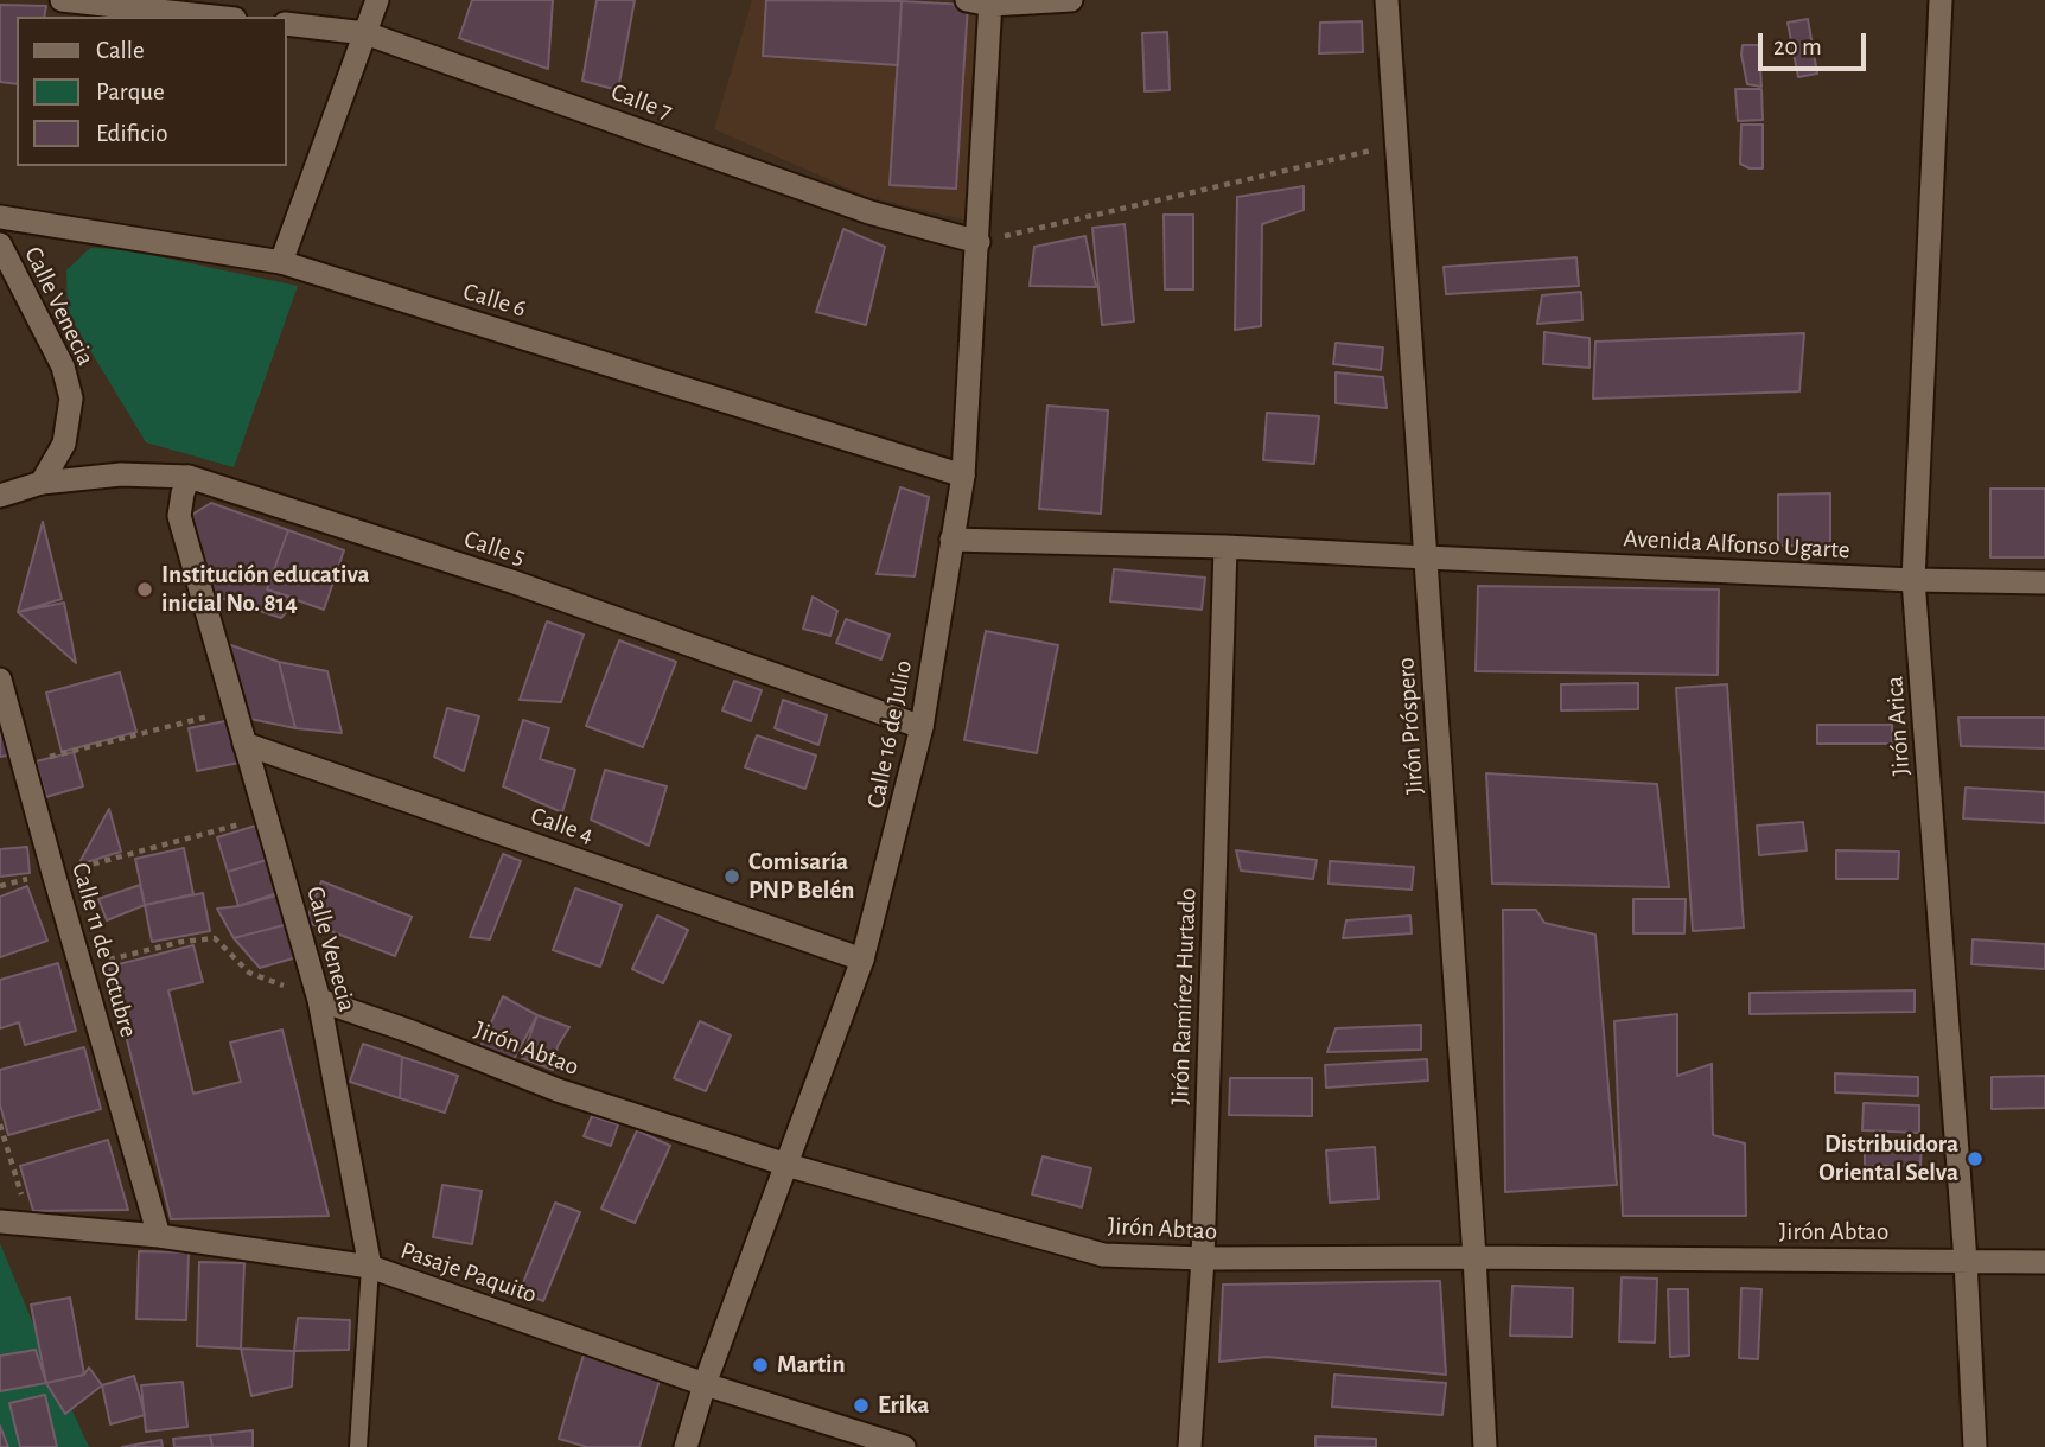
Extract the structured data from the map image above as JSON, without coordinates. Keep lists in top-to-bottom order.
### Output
{
  "streets": {
    "street": [
      "Calle 7",
      "Calle 6",
      "Calle Venecia",
      "Avenida Alfonso Ugarte",
      "Calle 5",
      "Jirón Próspero",
      "Jirón Arica",
      "Calle 16 de Julio",
      "Calle 4",
      "Calle 11 de Octubre",
      "Jirón Ramírez Hurtado",
      "Jirón Abtao",
      "Pasaje Paquito"
    ]
  },
  "crossings": [
    ["Calle 7", "Calle 16 de Julio"],
    ["Calle 6", "Calle 16 de Julio"],
    ["Calle Venecia", "Calle 5"],
    ["Calle Venecia", "Calle 4"],
    ["Calle Venecia", "Jirón Abtao"],
    ["Calle Venecia", "Pasaje Paquito"],
    ["Avenida Alfonso Ugarte", "Jirón Próspero"],
    ["Avenida Alfonso Ugarte", "Jirón Arica"],
    ["Avenida Alfonso Ugarte", "Calle 16 de Julio"],
    ["Avenida Alfonso Ugarte", "Jirón Ramírez Hurtado"],
    ["Calle 5", "Calle 16 de Julio"],
    ["Jirón Próspero", "Jirón Abtao"],
    ["Jirón Arica", "Jirón Abtao"],
    ["Calle 16 de Julio", "Calle 4"],
    ["Calle 16 de Julio", "Jirón Abtao"],
    ["Calle 16 de Julio", "Pasaje Paquito"],
    ["Calle 11 de Octubre", "Pasaje Paquito"],
    ["Jirón Ramírez Hurtado", "Jirón Abtao"]
  ],
  "places": [
    "Institución educativa inicial No. 814",
    "Comisaría PNP Belén",
    "Distribuidora Oriental Selva",
    "Martin",
    "Erika"
  ],
  "legend": ["Calle", "Parque", "Edificio"],
  "scale_bar": "20 m"
}
